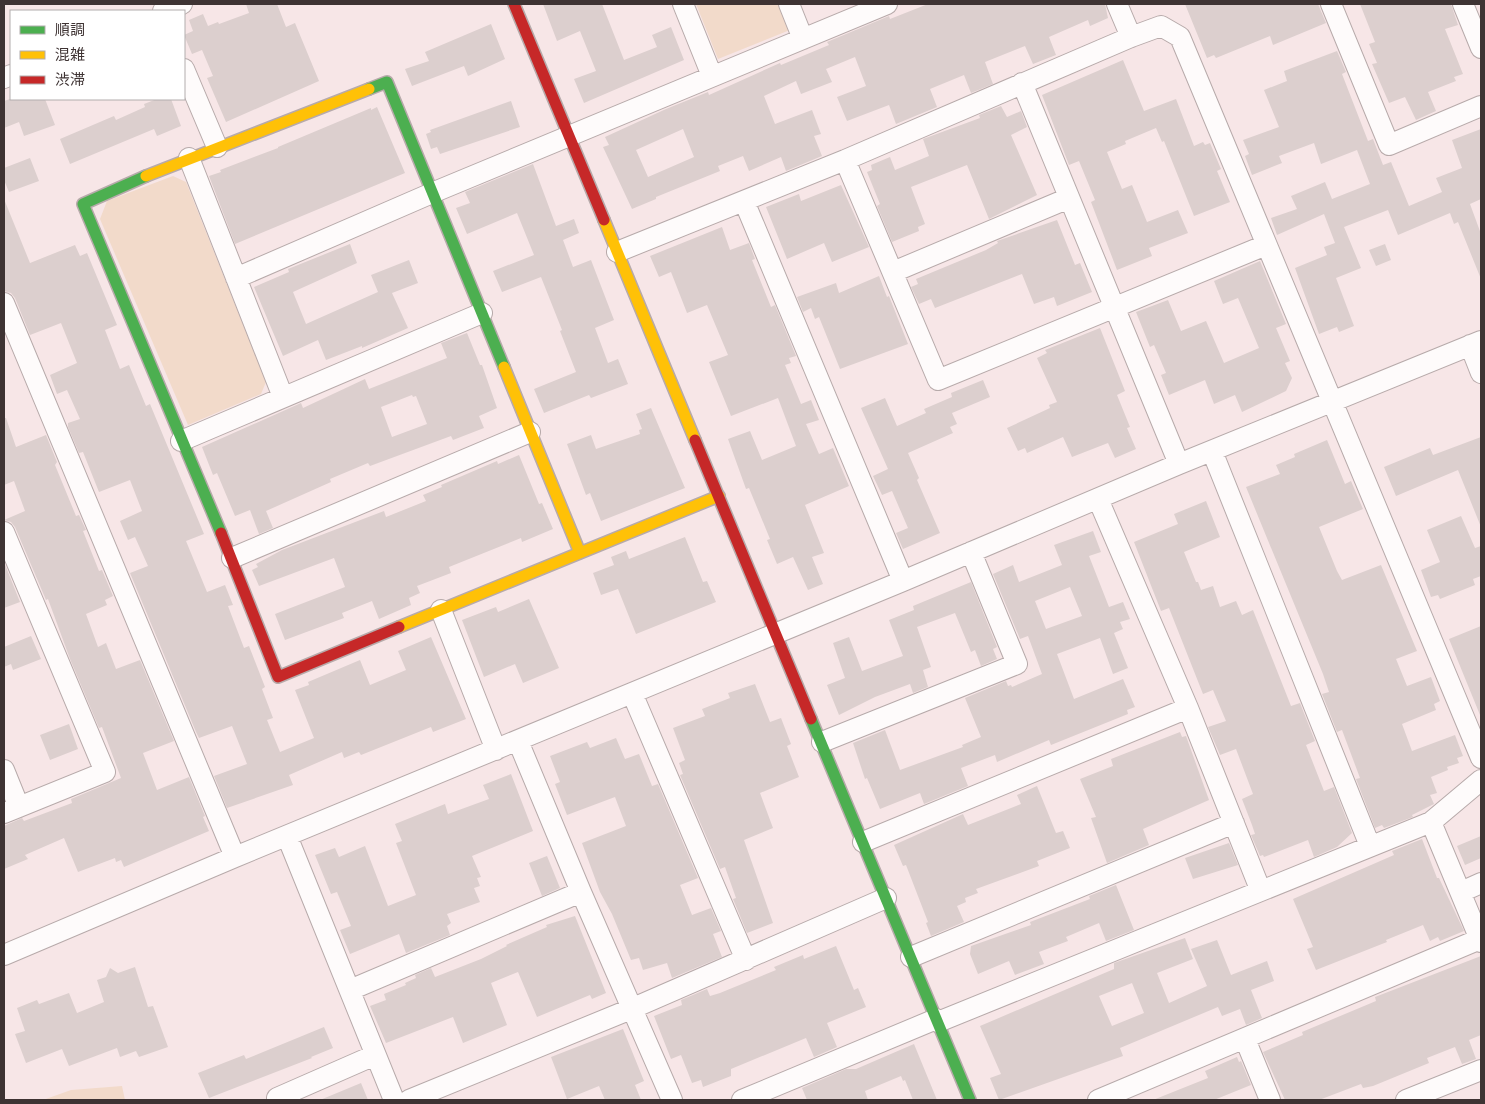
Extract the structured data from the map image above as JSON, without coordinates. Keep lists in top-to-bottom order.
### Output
{
  "legend": ["順調", "混雑", "渋滞"]
}
